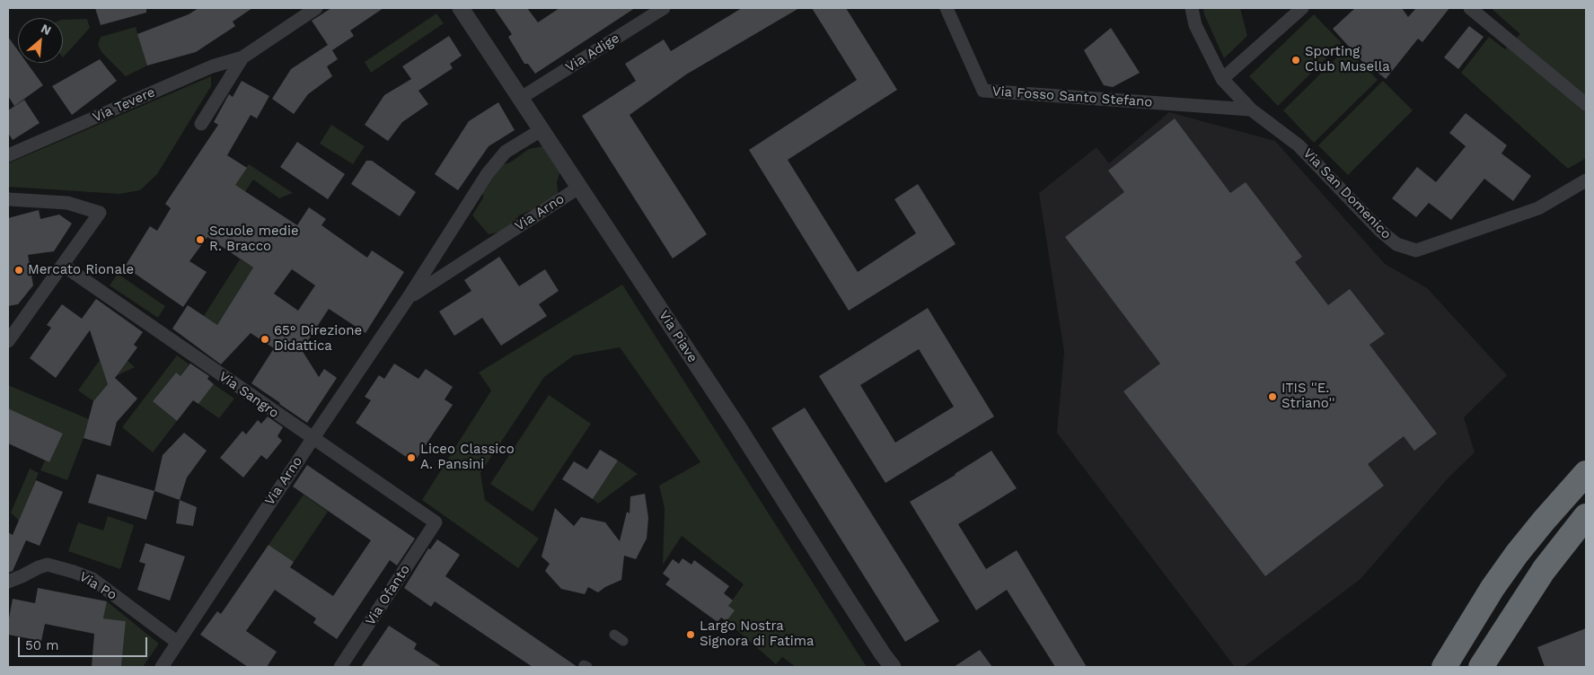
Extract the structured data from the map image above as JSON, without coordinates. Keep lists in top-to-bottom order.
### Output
{
  "streets": {
    "street": [
      "Via Adige",
      "Via Fosso Santo Stefano",
      "Via Tevere",
      "Via San Domenico",
      "Via Arno",
      "Via Piave",
      "Via Sangro",
      "Via Po",
      "Via Ofanto"
    ]
  },
  "crossings": [
    ["Via Adige", "Via Piave"],
    ["Via Fosso Santo Stefano", "Via San Domenico"],
    ["Via Arno", "Via Piave"],
    ["Via Arno", "Via Sangro"],
    ["Via Arno", "Via Po"],
    ["Via Sangro", "Via Ofanto"]
  ],
  "places": [
    "Sporting Club Musella",
    "Scuole medie R. Bracco",
    "Mercato Rionale",
    "65° Direzione Didattica",
    "ITIS ''E. Striano''",
    "Liceo Classico A. Pansini",
    "Largo Nostra Signora di Fatima"
  ],
  "scale_bar": "50 m",
  "north": "top right"
}
